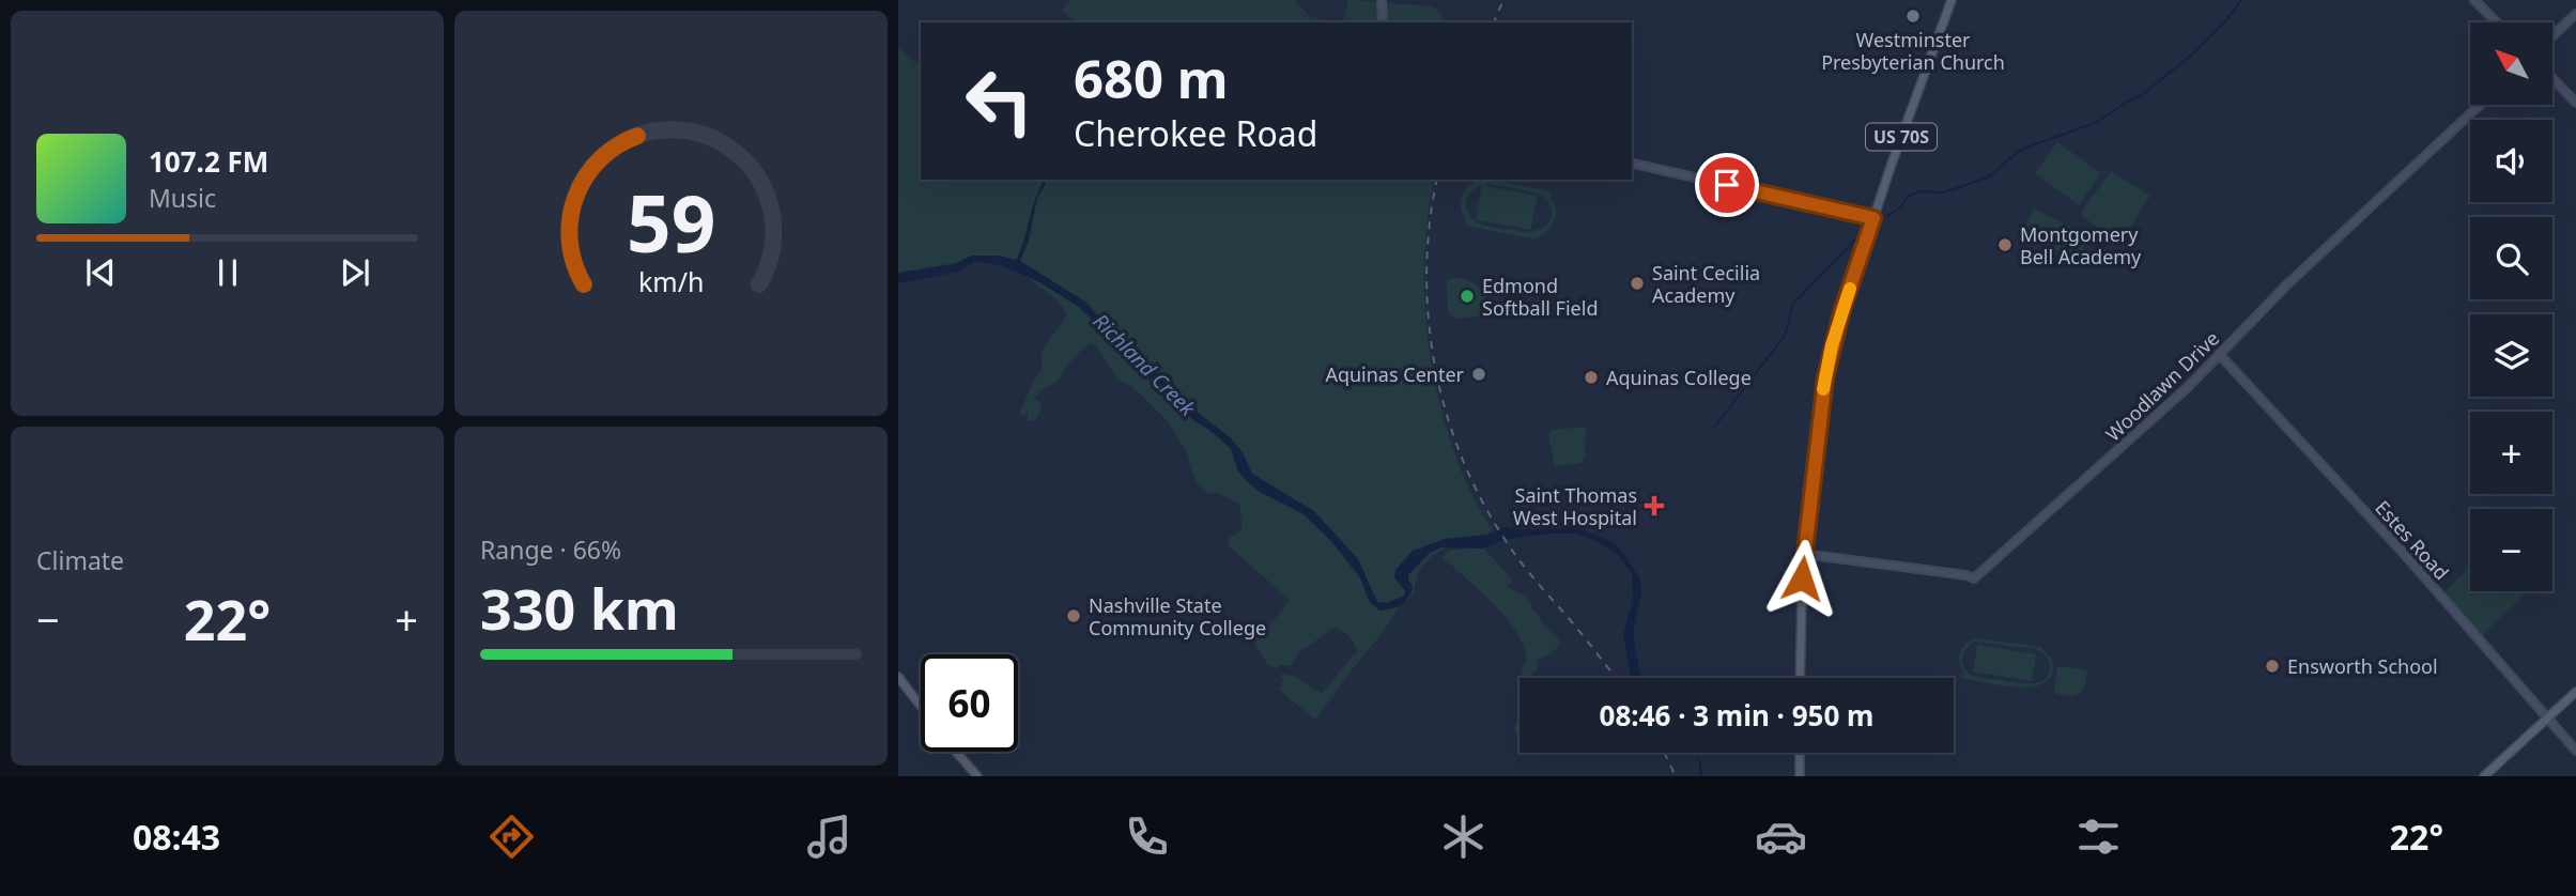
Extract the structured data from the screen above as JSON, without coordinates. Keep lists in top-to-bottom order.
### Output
{
  "streets": {
    "main road": ["US 70S", "Woodlawn Drive", "Estes Road"]
  },
  "crossings": [
    ["US 70S", "Woodlawn Drive"],
    ["Woodlawn Drive", "Estes Road"]
  ],
  "water": ["Richland Creek"],
  "places": {
    "other": [
      "Westminster Presbyterian Church",
      "Montgomery Bell Academy",
      "Saint Cecilia Academy",
      "Edmond Softball Field",
      "Aquinas Center",
      "Aquinas College",
      "Nashville State Community College",
      "Ensworth School"
    ],
    "health": ["Saint Thomas West Hospital"]
  },
  "north": "top left",
  "page": {
    "map_buttons": ["+", "−"],
    "turn": ["680 m", "Cherokee Road"],
    "song": ["107.2 FM", "Music"],
    "tile": [
      "Climate",
      ["Range · 66%", "330 km"]
    ],
    "heat": ["−", "22°", "+"],
    "limit": "60",
    "trip": "08:46 · 3 min · 950 m",
    "tabs": ["08:43", "22°"],
    "gauge": ["59", "km/h"]
  }
}
